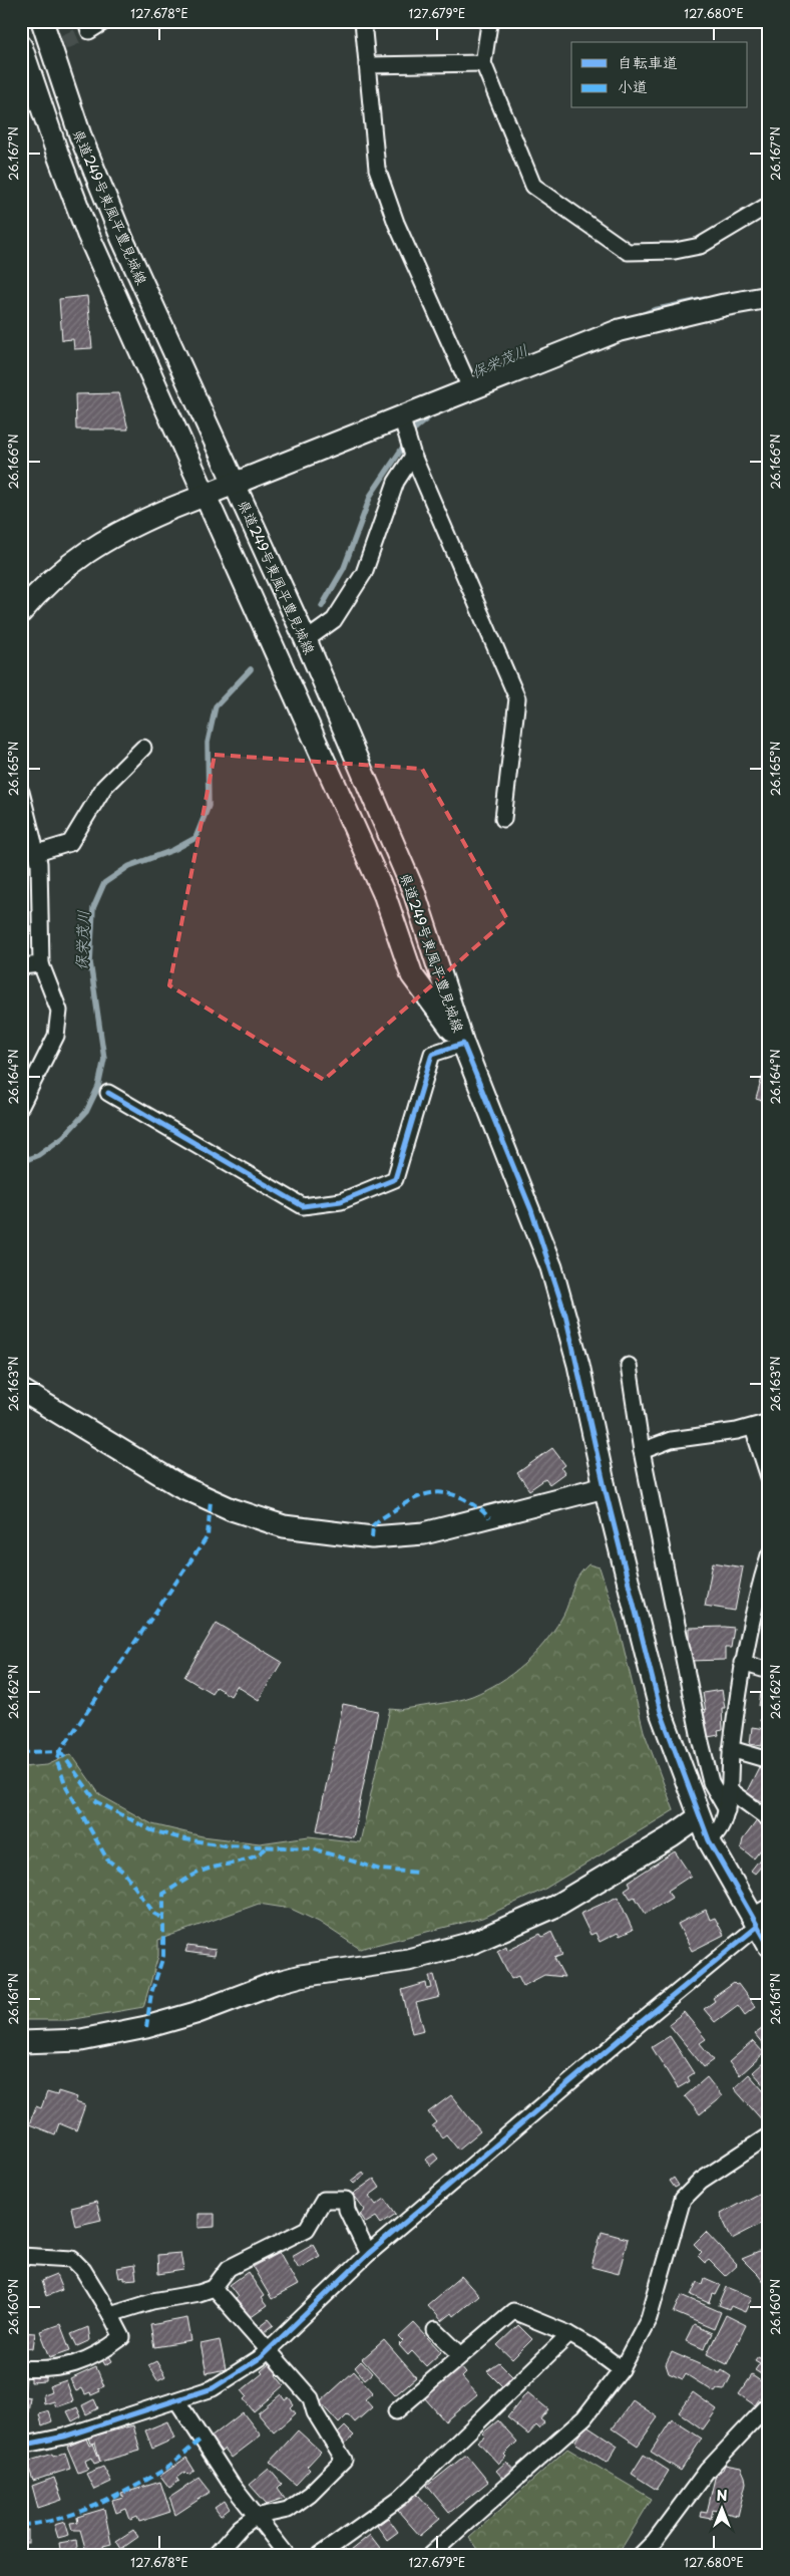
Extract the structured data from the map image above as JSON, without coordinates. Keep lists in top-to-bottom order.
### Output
{
  "streets": {
    "street": ["県道249号東風平豊見城線"]
  },
  "water": ["保栄茂川"],
  "legend": ["自転車道", "小道"],
  "north": "top",
  "coordinates": [
    "127.678°E",
    "127.679°E",
    "127.680°E",
    "26.167°N",
    "26.166°N",
    "26.165°N",
    "26.164°N",
    "26.163°N",
    "26.162°N",
    "26.161°N",
    "26.160°N"
  ]
}
